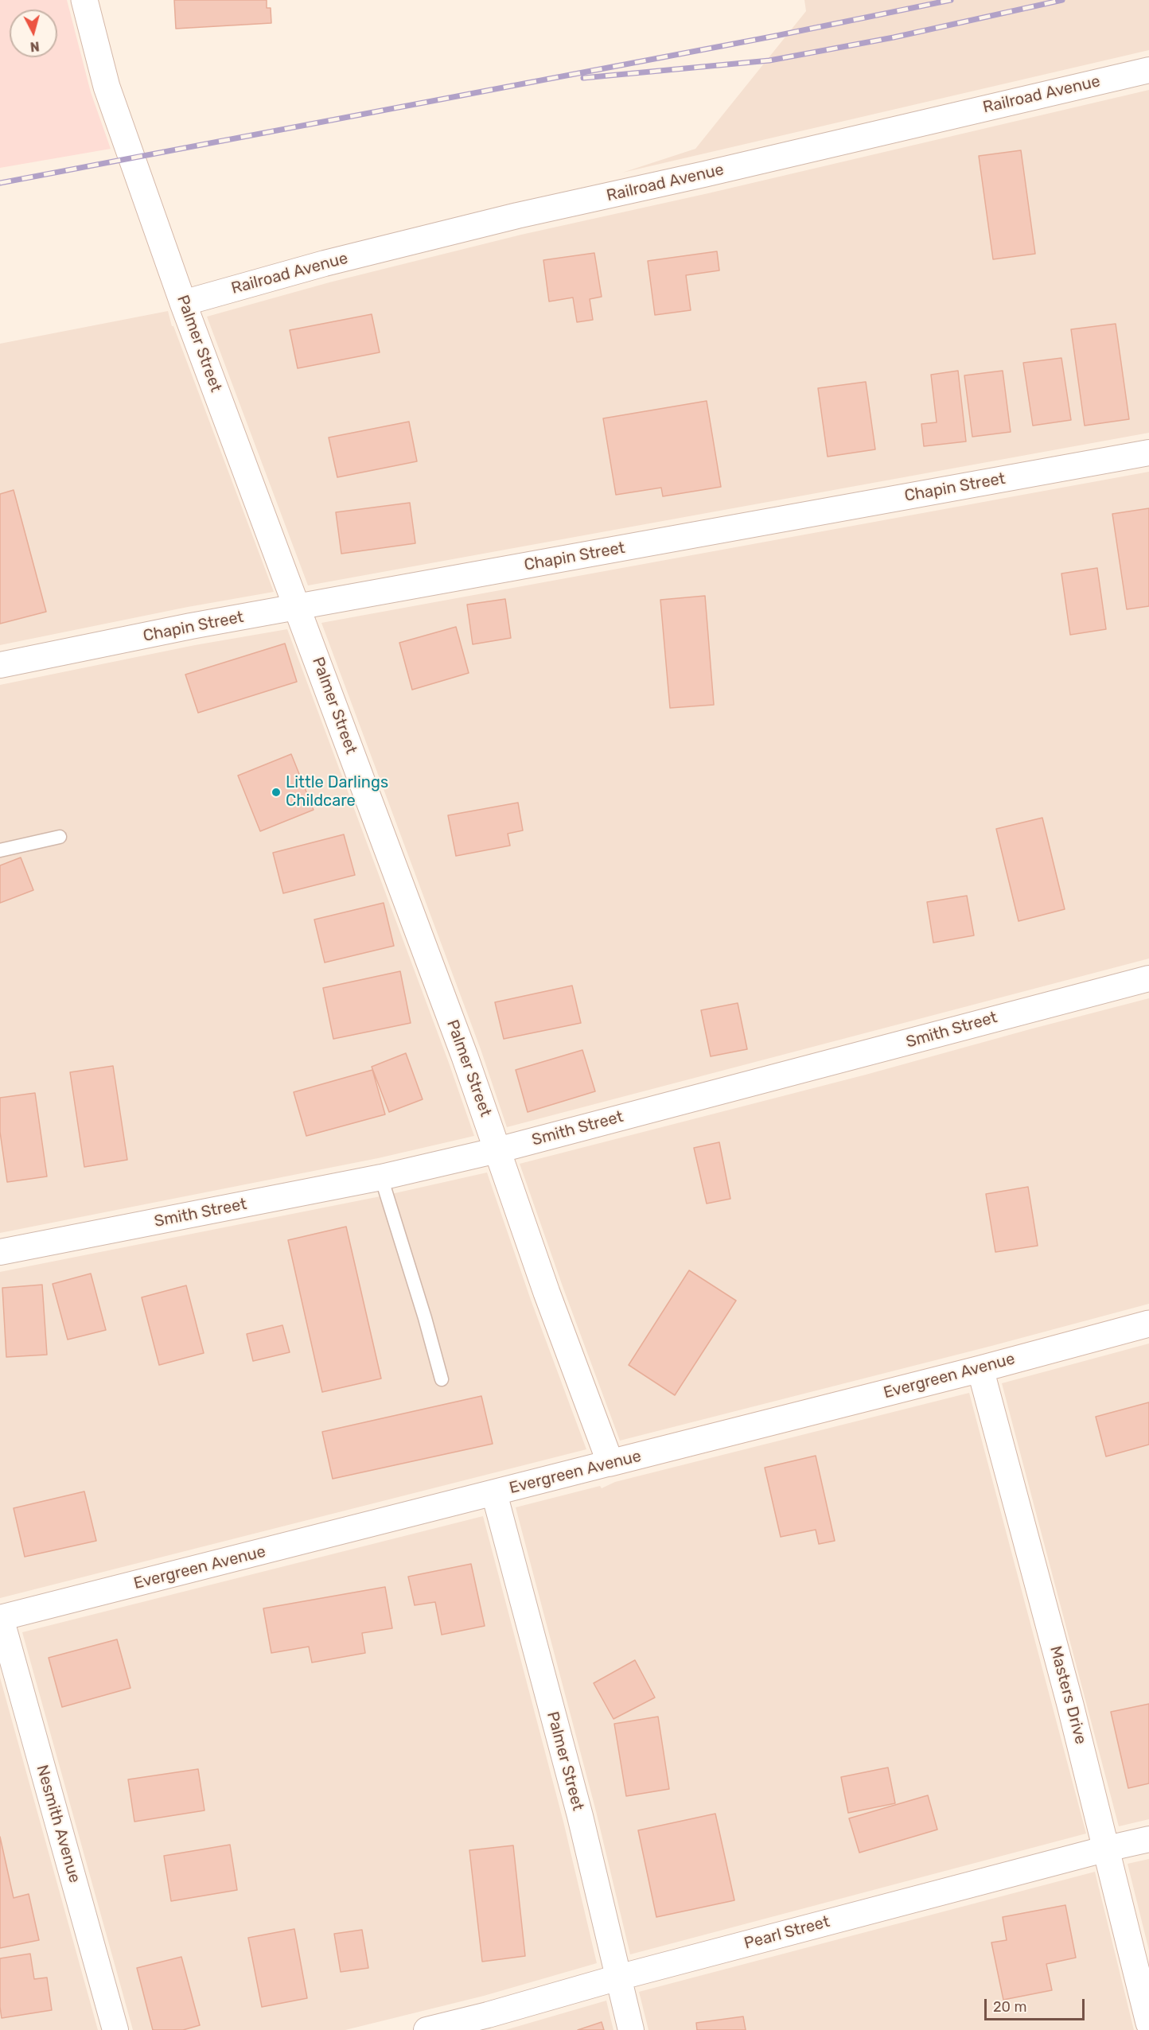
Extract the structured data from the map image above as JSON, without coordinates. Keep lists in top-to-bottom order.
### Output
{
  "streets": {
    "street": [
      "Railroad Avenue",
      "Palmer Street",
      "Chapin Street",
      "Smith Street",
      "Evergreen Avenue",
      "Masters Drive",
      "Nesmith Avenue",
      "Pearl Street"
    ]
  },
  "crossings": [
    ["Railroad Avenue", "Palmer Street"],
    ["Palmer Street", "Chapin Street"],
    ["Palmer Street", "Smith Street"],
    ["Palmer Street", "Evergreen Avenue"],
    ["Palmer Street", "Pearl Street"],
    ["Evergreen Avenue", "Masters Drive"],
    ["Evergreen Avenue", "Nesmith Avenue"],
    ["Masters Drive", "Pearl Street"]
  ],
  "places": ["Little Darlings Childcare"],
  "scale_bar": "20 m",
  "north": "bottom"
}
